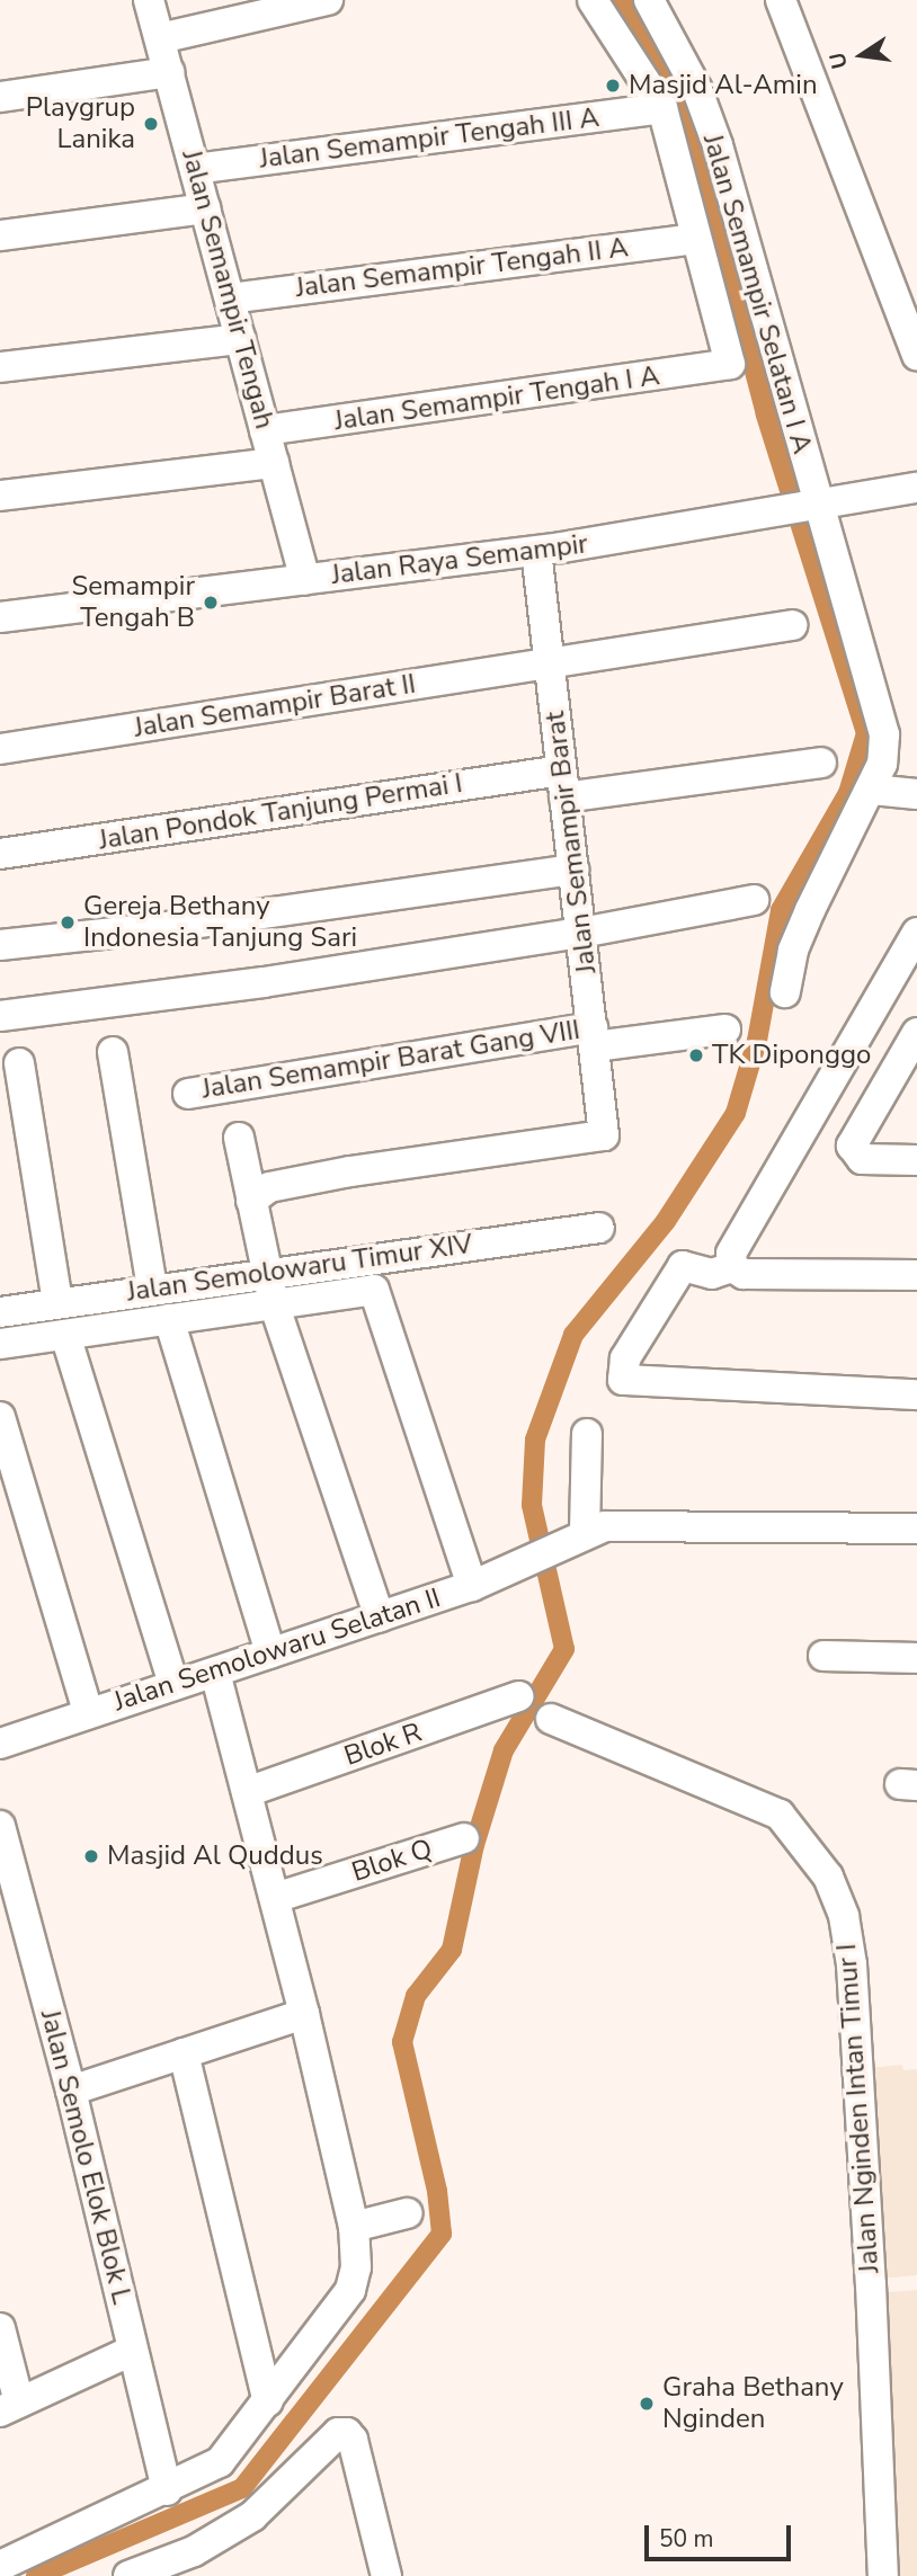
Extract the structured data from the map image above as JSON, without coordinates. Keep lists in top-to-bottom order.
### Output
{
  "streets": {
    "street": [
      "Jalan Semampir Tengah III A",
      "Jalan Semampir Tengah II A",
      "Jalan Semampir Tengah",
      "Jalan Semampir Selatan I A",
      "Jalan Semampir Tengah I A",
      "Jalan Raya Semampir",
      "Jalan Semampir Barat II",
      "Jalan Pondok Tanjung Permai I",
      "Jalan Semampir Barat",
      "Jalan Semampir Barat Gang VIII",
      "Jalan Semolowaru Timur XIV",
      "Jalan Semolowaru Selatan II",
      "Blok R",
      "Blok Q",
      "Jalan Nginden Intan Timur I",
      "Jalan Semolo Elok Blok L"
    ]
  },
  "crossings": [
    ["Jalan Semampir Tengah III A", "Jalan Semampir Tengah"],
    ["Jalan Semampir Tengah II A", "Jalan Semampir Tengah"],
    ["Jalan Semampir Tengah II A", "Jalan Semampir Tengah I A"],
    ["Jalan Semampir Tengah", "Jalan Semampir Tengah I A"],
    ["Jalan Semampir Tengah", "Jalan Raya Semampir"],
    ["Jalan Semampir Selatan I A", "Jalan Raya Semampir"],
    ["Jalan Raya Semampir", "Jalan Semampir Barat"],
    ["Jalan Semampir Barat II", "Jalan Semampir Barat"],
    ["Jalan Pondok Tanjung Permai I", "Jalan Semampir Barat"],
    ["Jalan Semampir Barat", "Jalan Semampir Barat Gang VIII"],
    ["Jalan Semolowaru Timur XIV", "Jalan Semolowaru Selatan II"]
  ],
  "places": [
    "Masjid Al-Amin",
    "Playgrup Lanika",
    "Semampir Tengah B",
    "Gereja Bethany Indonesia Tanjung Sari",
    "TK Diponggo",
    "Masjid Al Quddus",
    "Graha Bethany Nginden"
  ],
  "scale_bar": "50 m",
  "north": "left"
}
